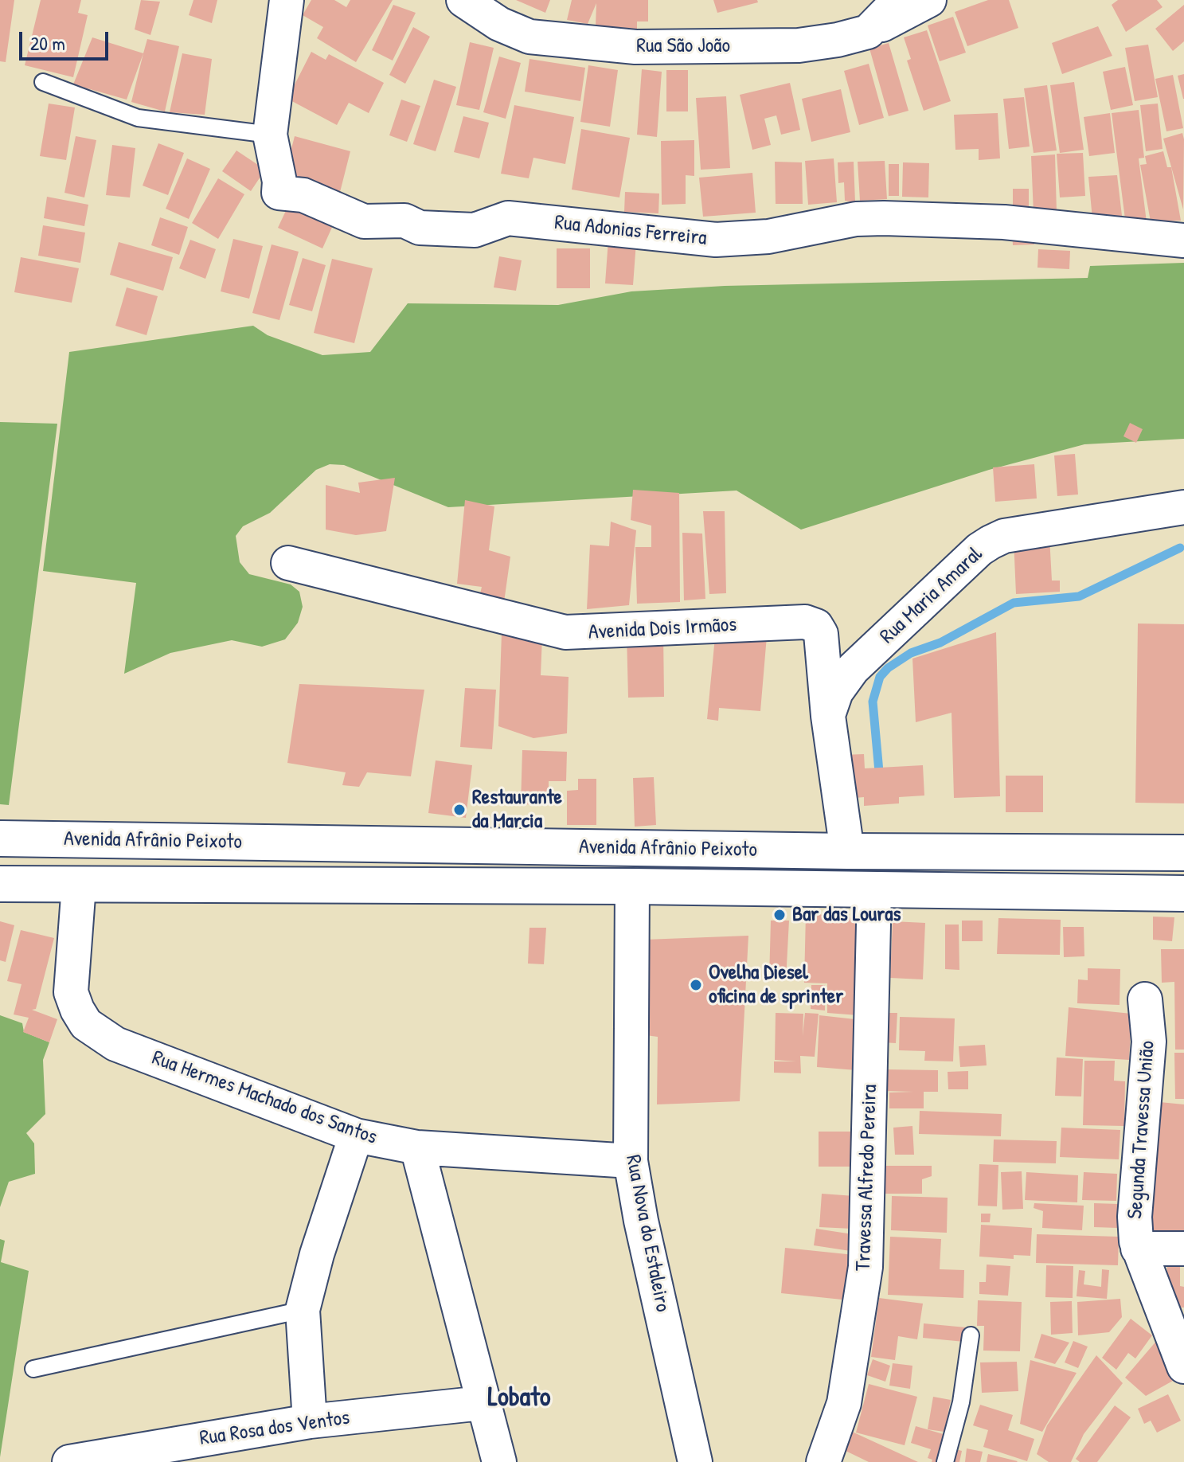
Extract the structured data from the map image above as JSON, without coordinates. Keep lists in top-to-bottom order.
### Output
{
  "streets": {
    "main road": ["Avenida Afrânio Peixoto"],
    "street": [
      "Rua São João",
      "Rua Adonias Ferreira",
      "Rua Maria Amaral",
      "Avenida Dois Irmãos",
      "Rua Hermes Machado dos Santos",
      "Segunda Travessa União",
      "Travessa Alfredo Pereira",
      "Rua Nova do Estaleiro",
      "Rua Rosa dos Ventos"
    ]
  },
  "crossings": [
    ["Rua Maria Amaral", "Avenida Dois Irmãos"],
    ["Avenida Dois Irmãos", "Avenida Afrânio Peixoto"],
    ["Avenida Afrânio Peixoto", "Rua Hermes Machado dos Santos"],
    ["Avenida Afrânio Peixoto", "Travessa Alfredo Pereira"],
    ["Avenida Afrânio Peixoto", "Rua Nova do Estaleiro"],
    ["Rua Hermes Machado dos Santos", "Rua Nova do Estaleiro"]
  ],
  "districts": ["Lobato"],
  "places": ["Restaurante da Marcia", "Bar das Louras", "Ovelha Diesel oficina de sprinter"],
  "scale_bar": "20 m"
}
